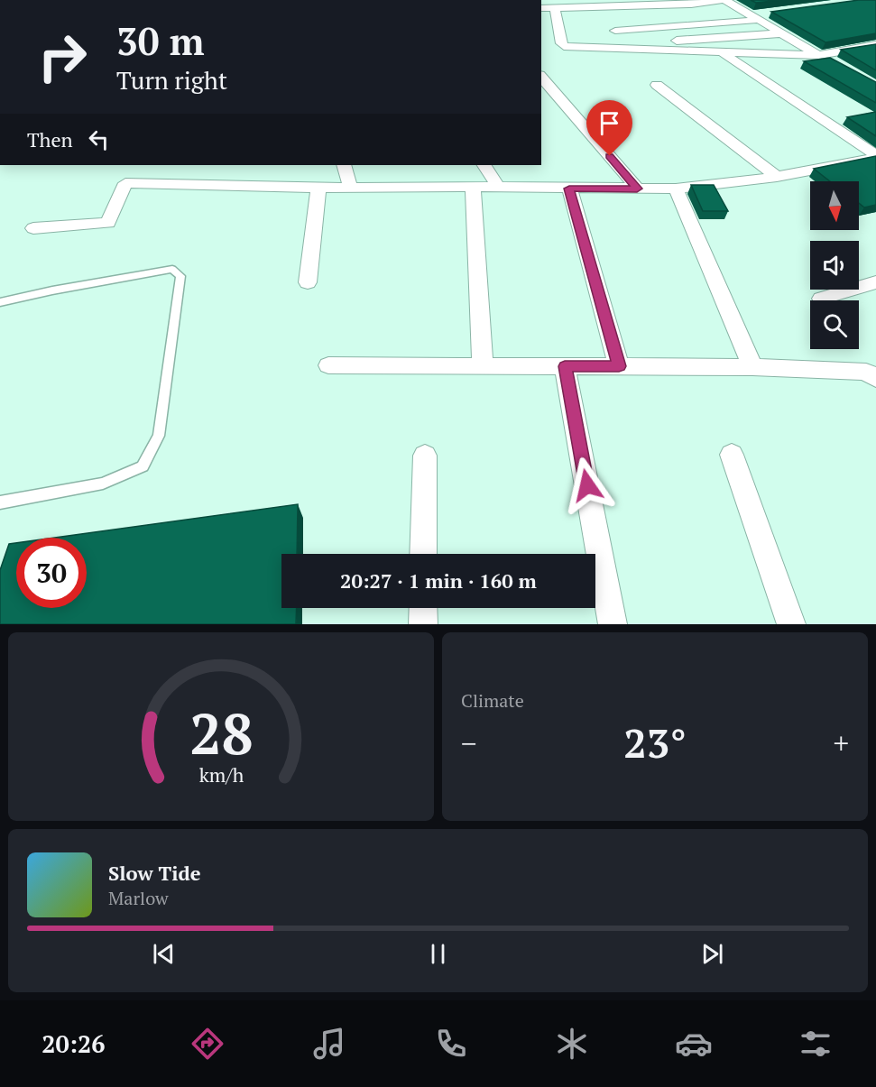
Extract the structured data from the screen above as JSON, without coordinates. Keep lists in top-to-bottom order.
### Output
{
  "north": "bottom",
  "page": {
    "turn": ["30 m", "Turn right"],
    "then": "Then",
    "limit": "30",
    "trip": "20:27 · 1 min · 160 m",
    "tile": "Climate",
    "heat": ["−", "23°", "+"],
    "song": ["Slow Tide", "Marlow"],
    "tabs": "20:26",
    "gauge": ["28", "km/h"]
  }
}
